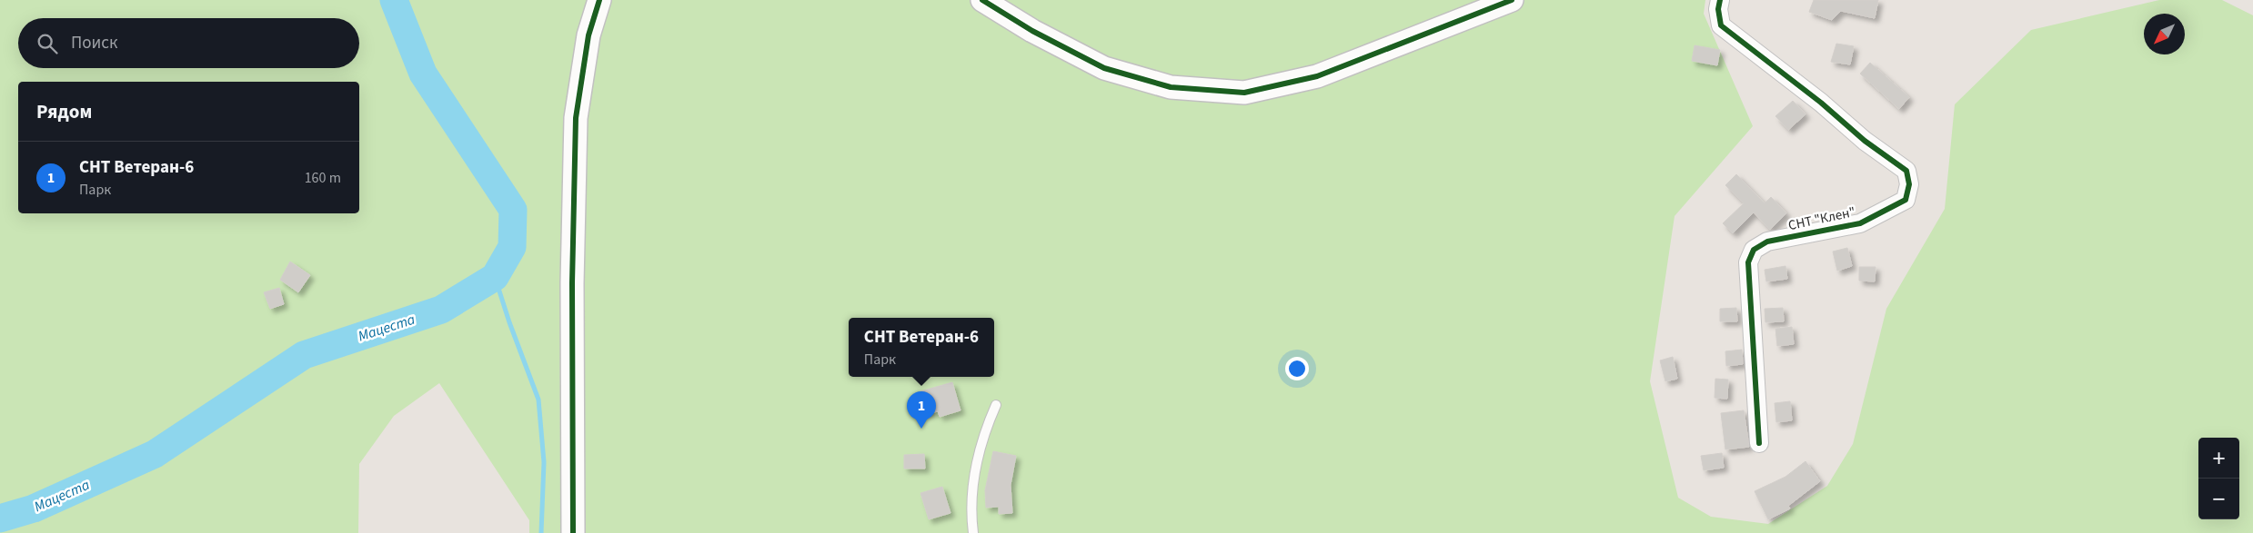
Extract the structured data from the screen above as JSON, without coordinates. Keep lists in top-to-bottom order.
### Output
{
  "streets": {
    "street": ["СНТ \"Клен\""]
  },
  "water": ["Мацеста"],
  "north": "bottom left",
  "page": {
    "search": "Поиск",
    "heading": "Рядом",
    "list": [
      {
        "mark": "1",
        "name": "СНТ Ветеран-6",
        "note": "Парк",
        "value": "160 m"
      }
    ],
    "popup": ["СНТ Ветеран-6", "Парк"],
    "pins": "1",
    "map_buttons": ["+", "−"]
  }
}
